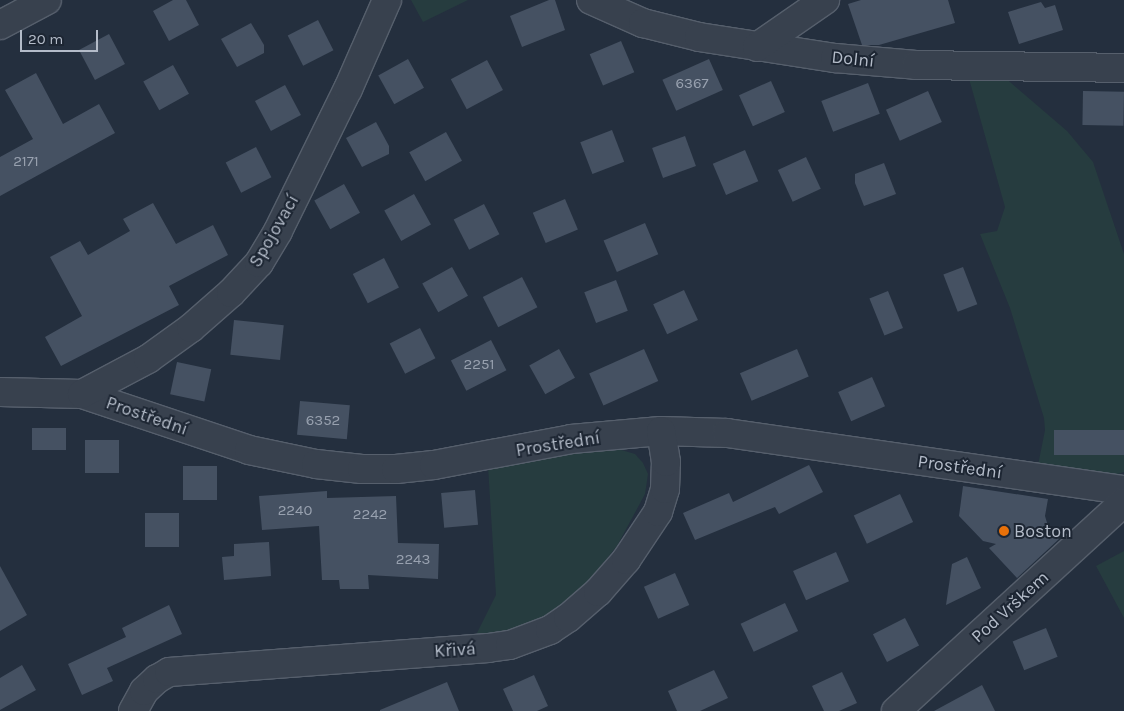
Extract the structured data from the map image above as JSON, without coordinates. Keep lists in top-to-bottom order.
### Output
{
  "streets": {
    "street": [
      "Dolní",
      "Spojovací",
      "Prostřední",
      "Pod Vrškem",
      "Křivá"
    ]
  },
  "crossings": [
    ["Spojovací", "Prostřední"],
    ["Prostřední", "Křivá"]
  ],
  "places": ["Boston"],
  "house_numbers": [
    "6367",
    "2171",
    "2251",
    "6352",
    "2240",
    "2242",
    "2243"
  ],
  "scale_bar": "20 m"
}
